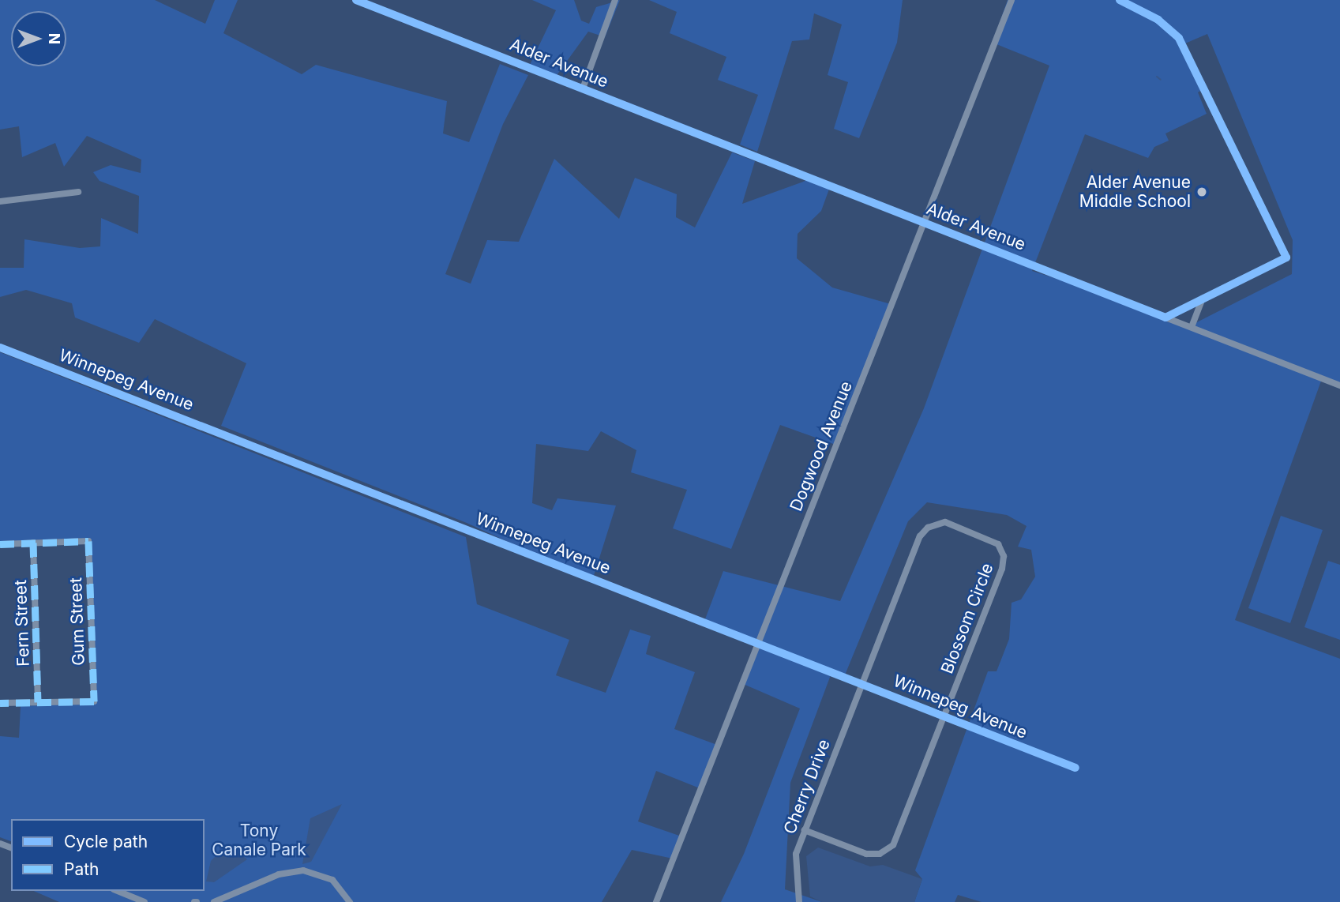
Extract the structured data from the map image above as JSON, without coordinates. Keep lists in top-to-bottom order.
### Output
{
  "streets": {
    "street": [
      "Alder Avenue",
      "Winnepeg Avenue",
      "Dogwood Avenue",
      "Blossom Circle",
      "Gum Street",
      "Fern Street",
      "Cherry Drive"
    ]
  },
  "crossings": [
    ["Alder Avenue", "Dogwood Avenue"],
    ["Winnepeg Avenue", "Dogwood Avenue"],
    ["Winnepeg Avenue", "Blossom Circle"],
    ["Winnepeg Avenue", "Cherry Drive"],
    ["Blossom Circle", "Cherry Drive"],
    ["Gum Street", "Fern Street"]
  ],
  "parks": ["Tony Canale Park"],
  "places": ["Alder Avenue Middle School"],
  "legend": ["Cycle path", "Path"],
  "north": "right"
}
